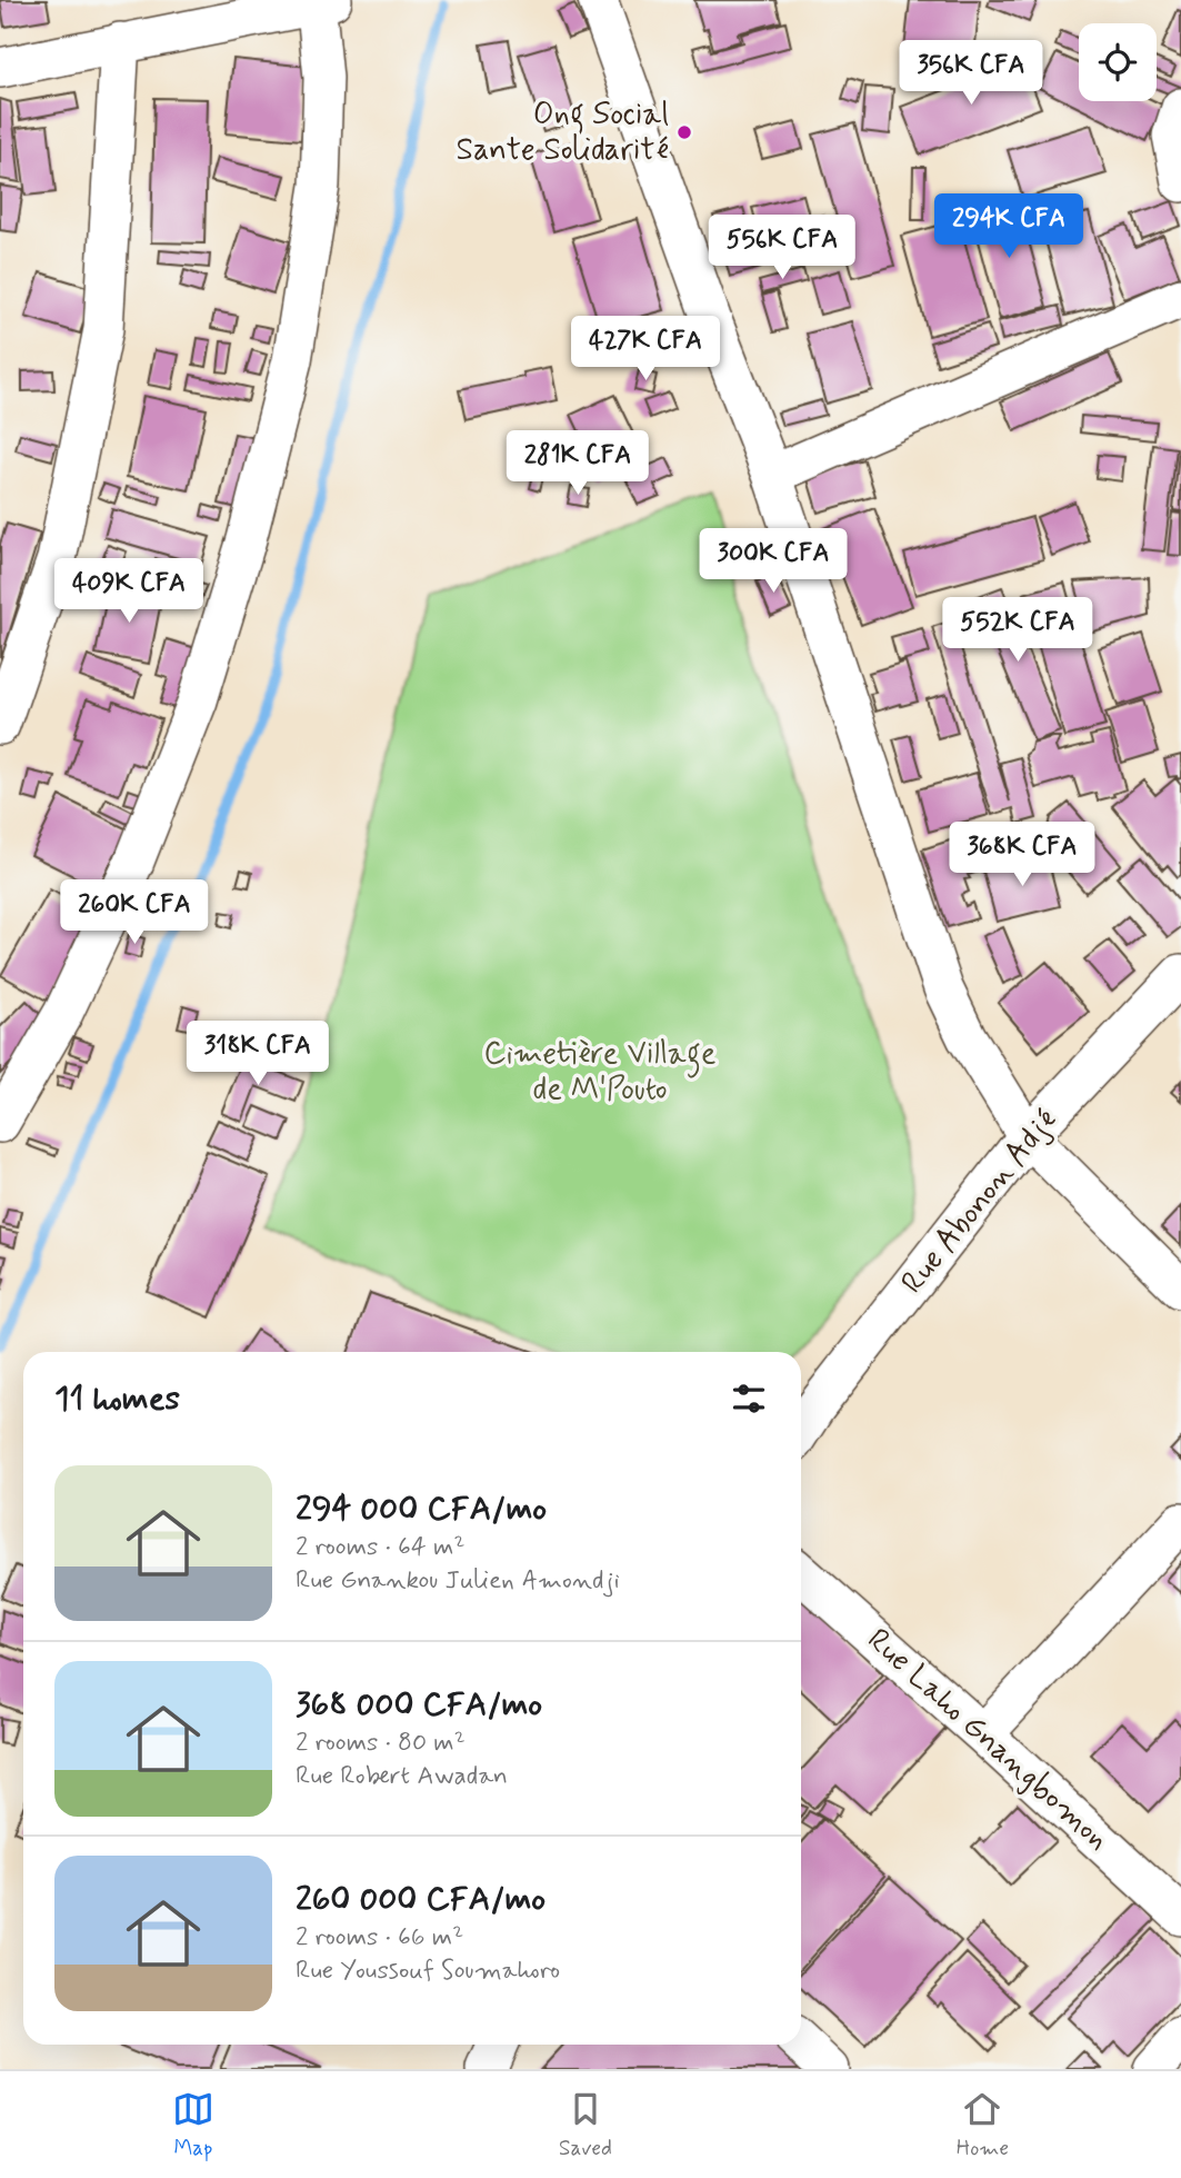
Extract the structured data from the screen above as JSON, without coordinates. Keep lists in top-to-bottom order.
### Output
{
  "streets": {
    "street": ["Rue Abonon Adjé", "Rue Laho Gnangbomon"]
  },
  "parks": ["Cimetière Village de M'Pouto"],
  "places": ["Ong Social Sante Solidarité"],
  "page": {
    "price": [
      "356K CFA",
      "294K CFA",
      "556K CFA",
      "427K CFA",
      "281K CFA",
      "300K CFA",
      "409K CFA",
      "552K CFA",
      "368K CFA",
      "260K CFA",
      "318K CFA"
    ],
    "heading": "11 homes",
    "list": [
      {
        "name": "294 000 CFA/mo",
        "note": "2 rooms · 64 m² · Rue Gnankou Julien Amondji"
      },
      {
        "name": "368 000 CFA/mo",
        "note": "2 rooms · 80 m² · Rue Robert Awadan"
      },
      {
        "name": "260 000 CFA/mo",
        "note": "2 rooms · 66 m² · Rue Youssouf Soumahoro"
      }
    ],
    "tabs": ["Map", "Saved", "Home"]
  }
}
